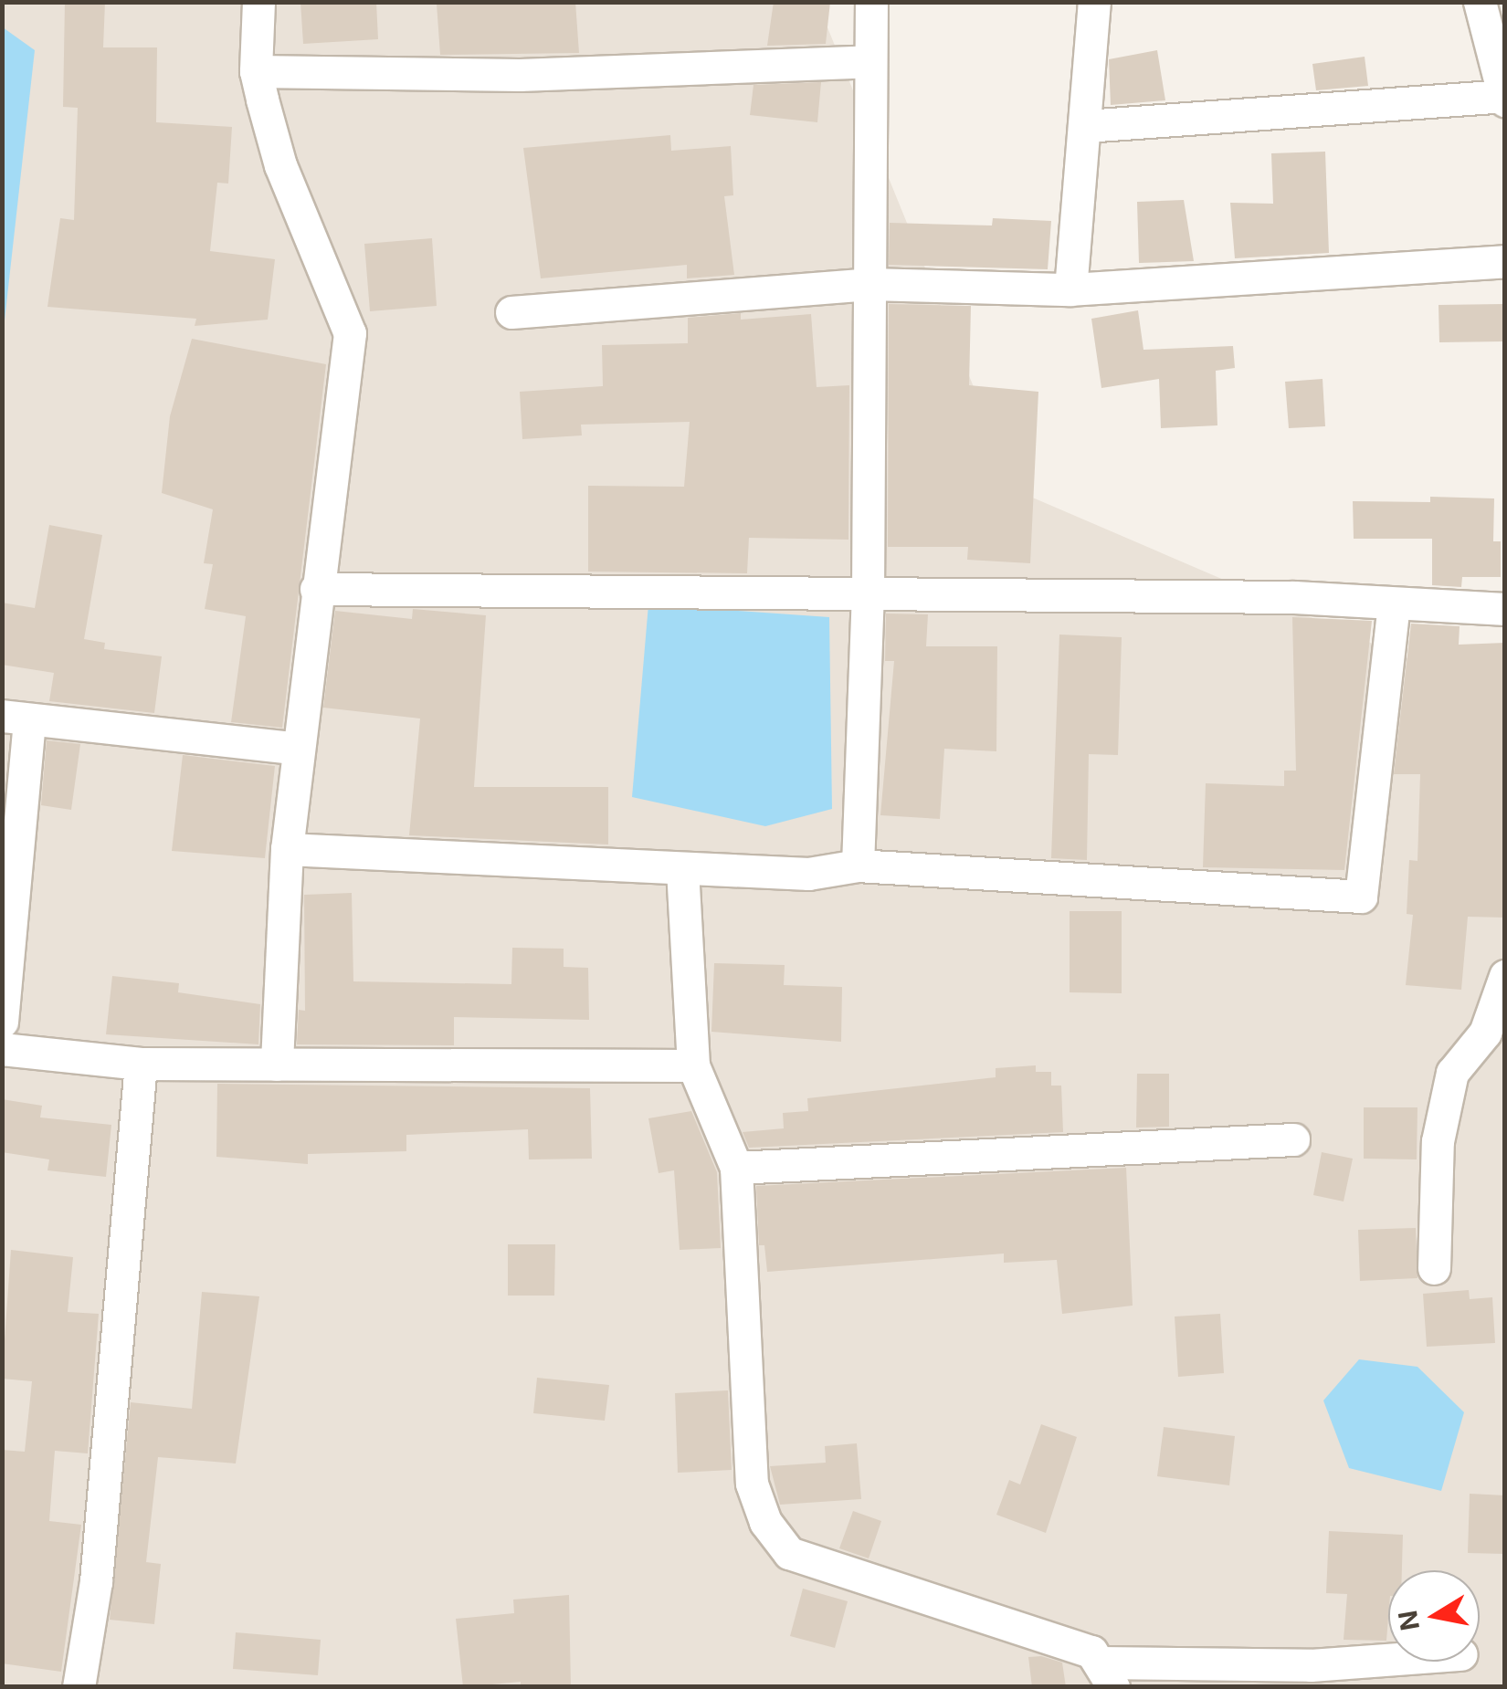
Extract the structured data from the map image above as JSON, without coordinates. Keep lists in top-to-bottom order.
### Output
{
  "north": "left"
}
